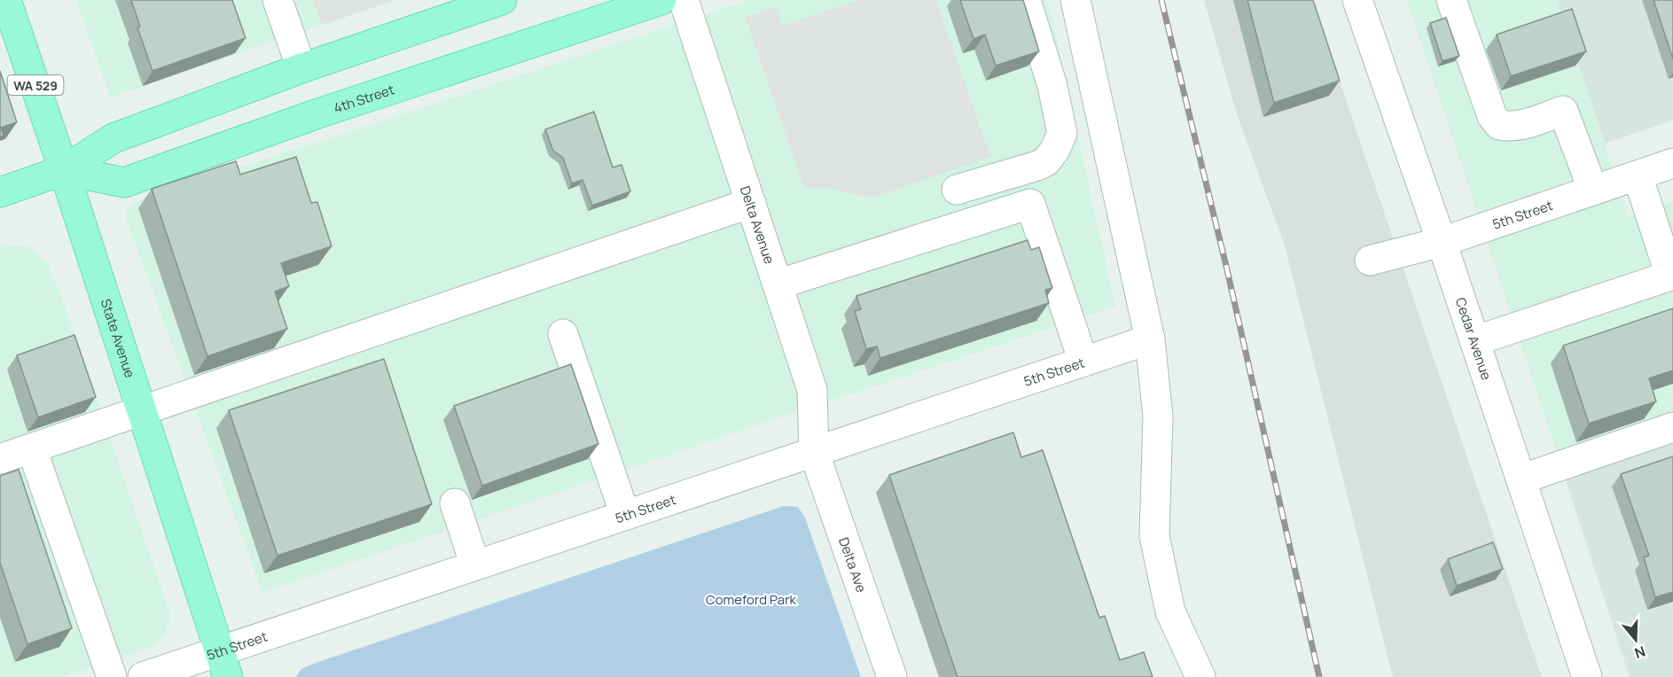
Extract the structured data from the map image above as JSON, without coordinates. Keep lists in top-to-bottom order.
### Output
{
  "streets": {
    "main road": ["WA 529", "4th Street", "State Avenue"],
    "street": [
      "5th Street",
      "Delta Avenue",
      "Cedar Avenue",
      "Delta Ave"
    ]
  },
  "crossings": [
    ["4th Street", "State Avenue"],
    ["5th Street", "Delta Avenue"],
    ["5th Street", "State Avenue"],
    ["5th Street", "Cedar Avenue"],
    ["5th Street", "Delta Ave"],
    ["Delta Avenue", "Delta Ave"]
  ],
  "parks": ["Comeford Park"],
  "north": "bottom"
}
